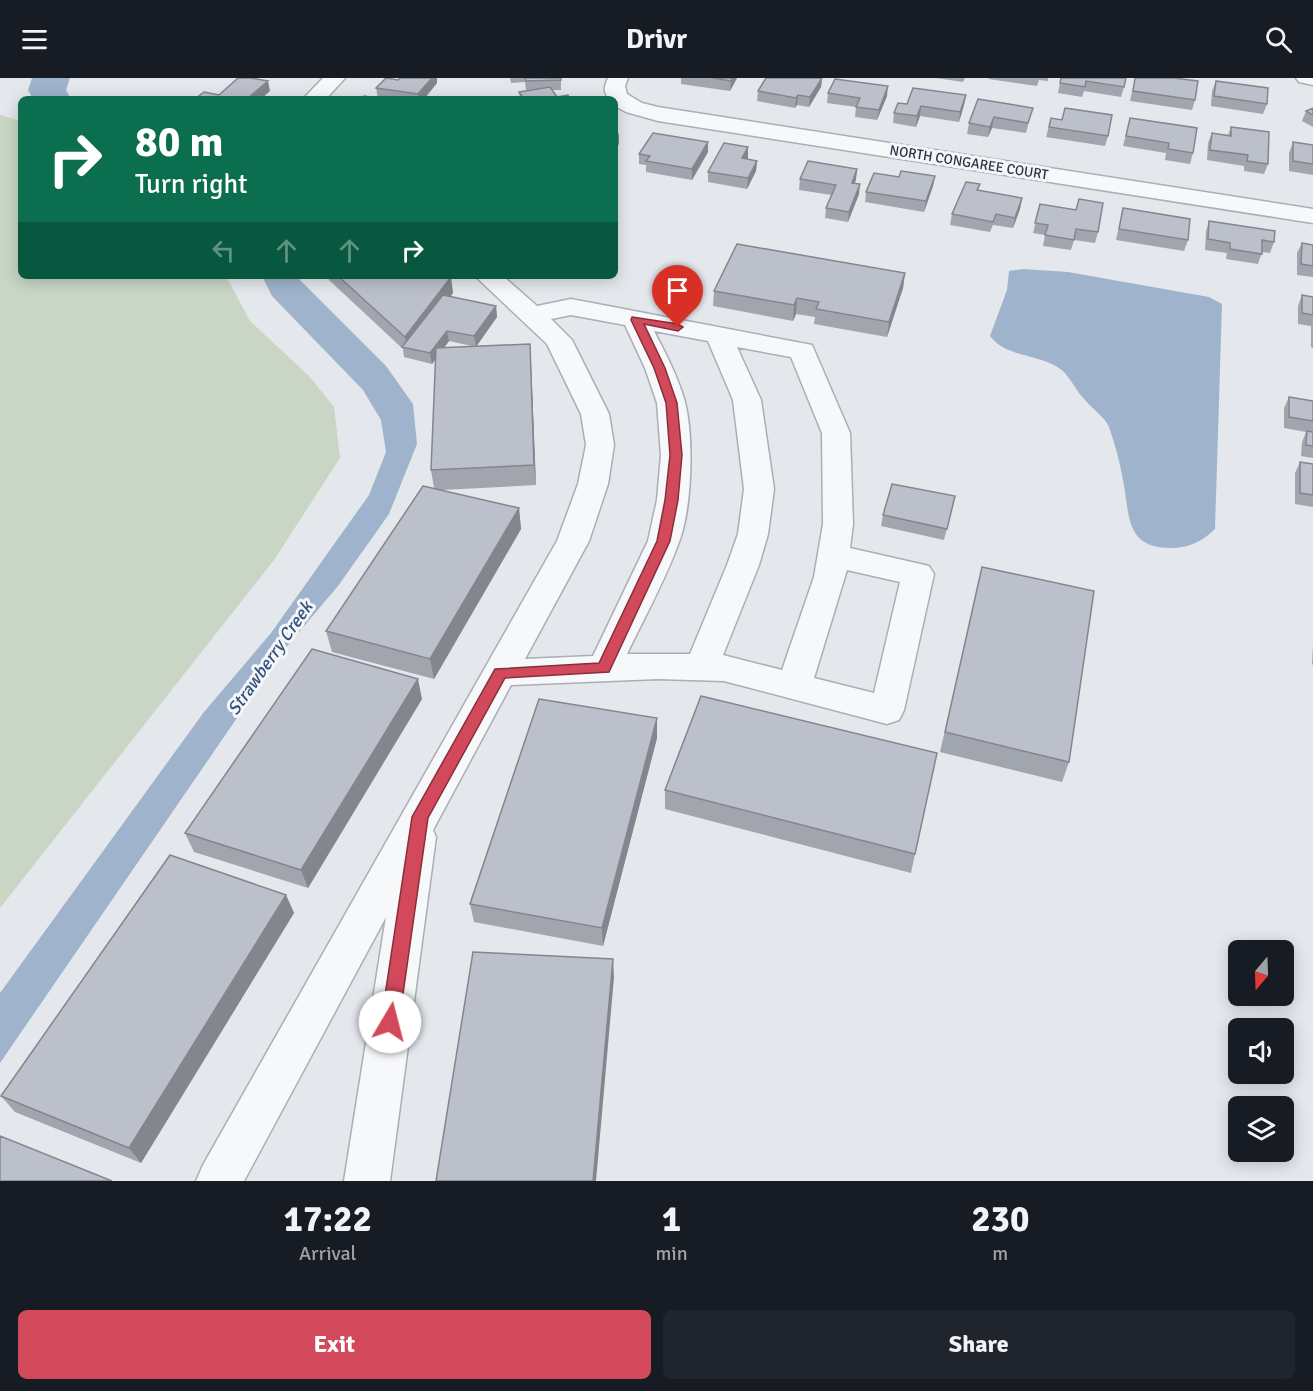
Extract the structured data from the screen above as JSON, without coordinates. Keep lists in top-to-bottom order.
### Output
{
  "streets": {
    "street": ["NORTH CONGAREE COURT"]
  },
  "water": ["Strawberry Creek"],
  "north": "bottom",
  "page": {
    "header": "Drivr",
    "turn": ["80 m", "Turn right"],
    "eta": [
      "17:22",
      "Arrival",
      "1",
      "min",
      "230",
      "m"
    ],
    "buttons": ["Exit", "Share"]
  }
}
